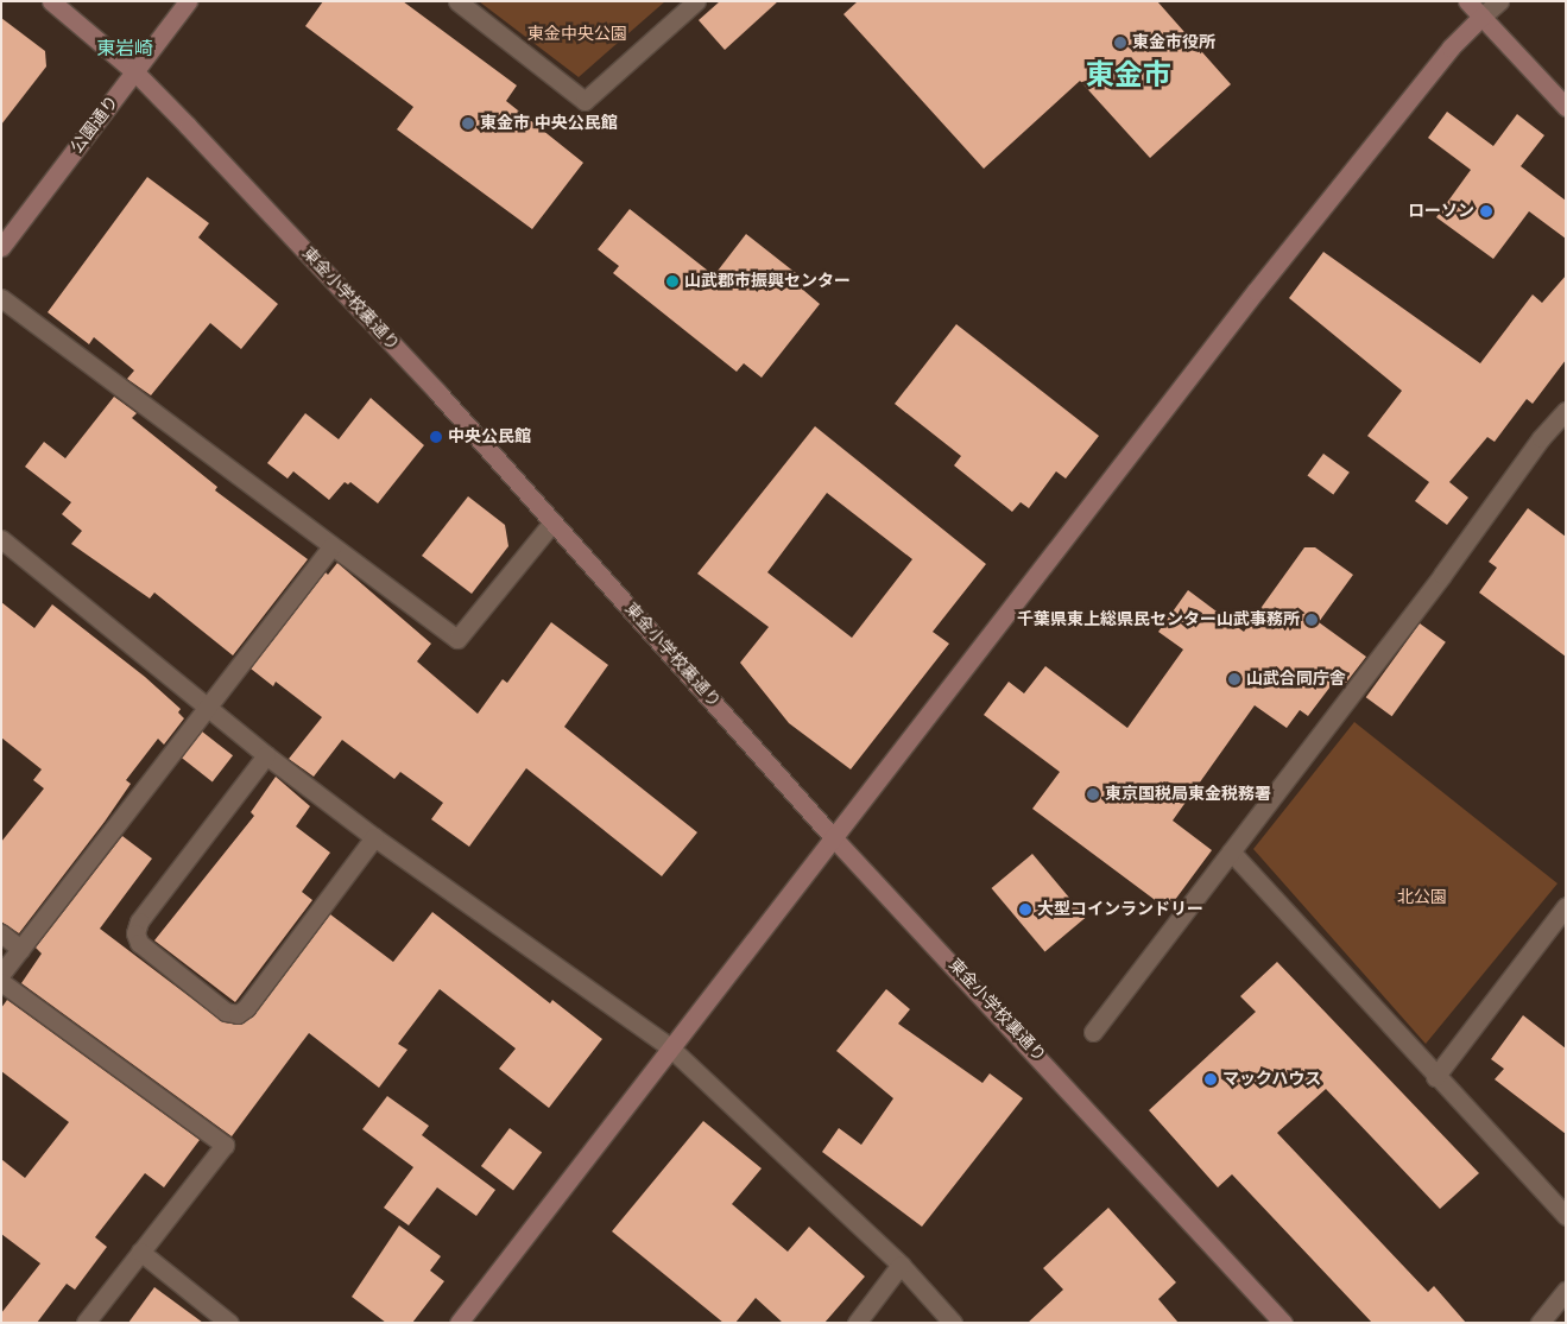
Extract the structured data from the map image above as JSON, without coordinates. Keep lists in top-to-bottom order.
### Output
{
  "streets": {
    "street": ["公園通り", "東金小学校裏通り"]
  },
  "crossings": [
    ["公園通り", "東金小学校裏通り"]
  ],
  "districts": ["東岩崎", "東金市"],
  "parks": ["東金中央公園", "北公園"],
  "places": [
    "東金市役所",
    "東金市 中央公民館",
    "ローソン",
    "山武郡市振興センター",
    "中央公民館",
    "千葉県東上総県民センター山武事務所",
    "山武合同庁舎",
    "東京国税局東金税務署",
    "大型コインランドリー",
    "マックハウス"
  ]
}
